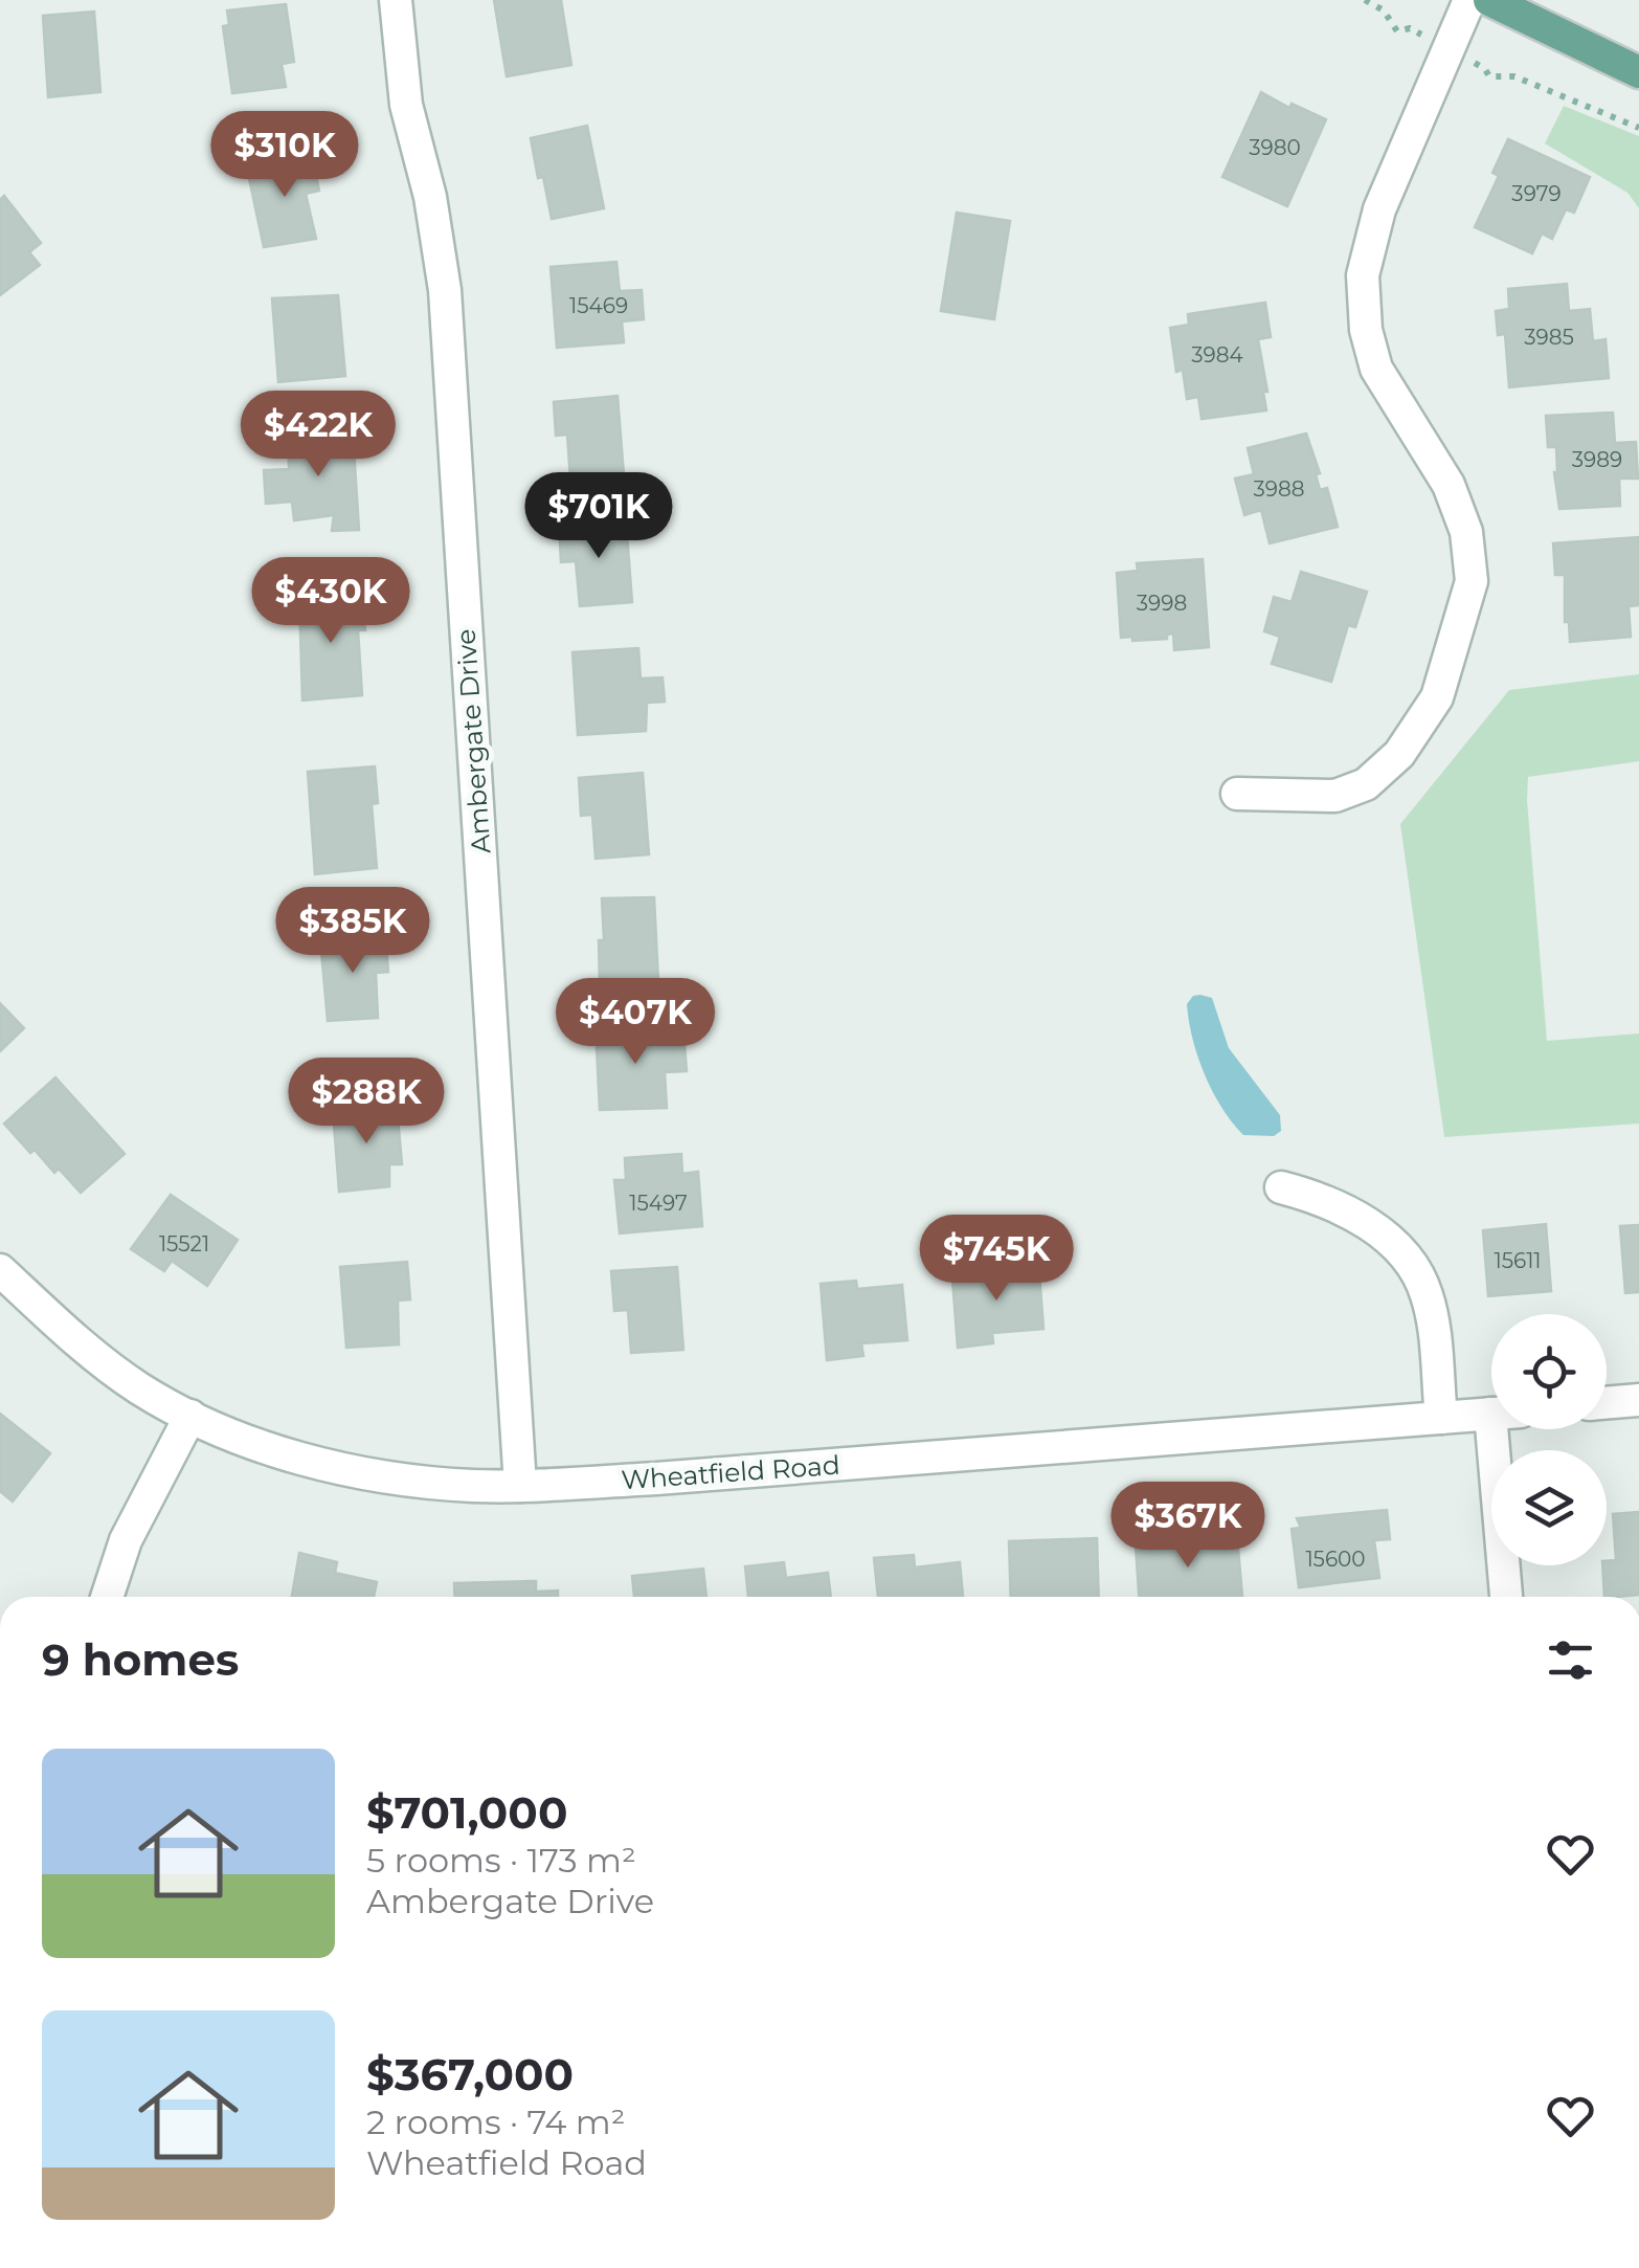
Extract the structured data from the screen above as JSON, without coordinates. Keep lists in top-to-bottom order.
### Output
{
  "streets": {
    "street": ["Ambergate Drive", "Wheatfield Road"]
  },
  "crossings": [
    ["Ambergate Drive", "Wheatfield Road"]
  ],
  "house_numbers": [
    "3980",
    "3979",
    "15469",
    "3985",
    "3984",
    "3989",
    "3988",
    "3998",
    "15497",
    "15521",
    "15611",
    "15600"
  ],
  "page": {
    "price": [
      "$310K",
      "$422K",
      "$701K",
      "$430K",
      "$385K",
      "$407K",
      "$288K",
      "$745K",
      "$367K"
    ],
    "heading": "9 homes",
    "list": [
      {
        "name": "$701,000",
        "note": "5 rooms · 173 m² · Ambergate Drive"
      },
      {
        "name": "$367,000",
        "note": "2 rooms · 74 m² · Wheatfield Road"
      }
    ]
  }
}
